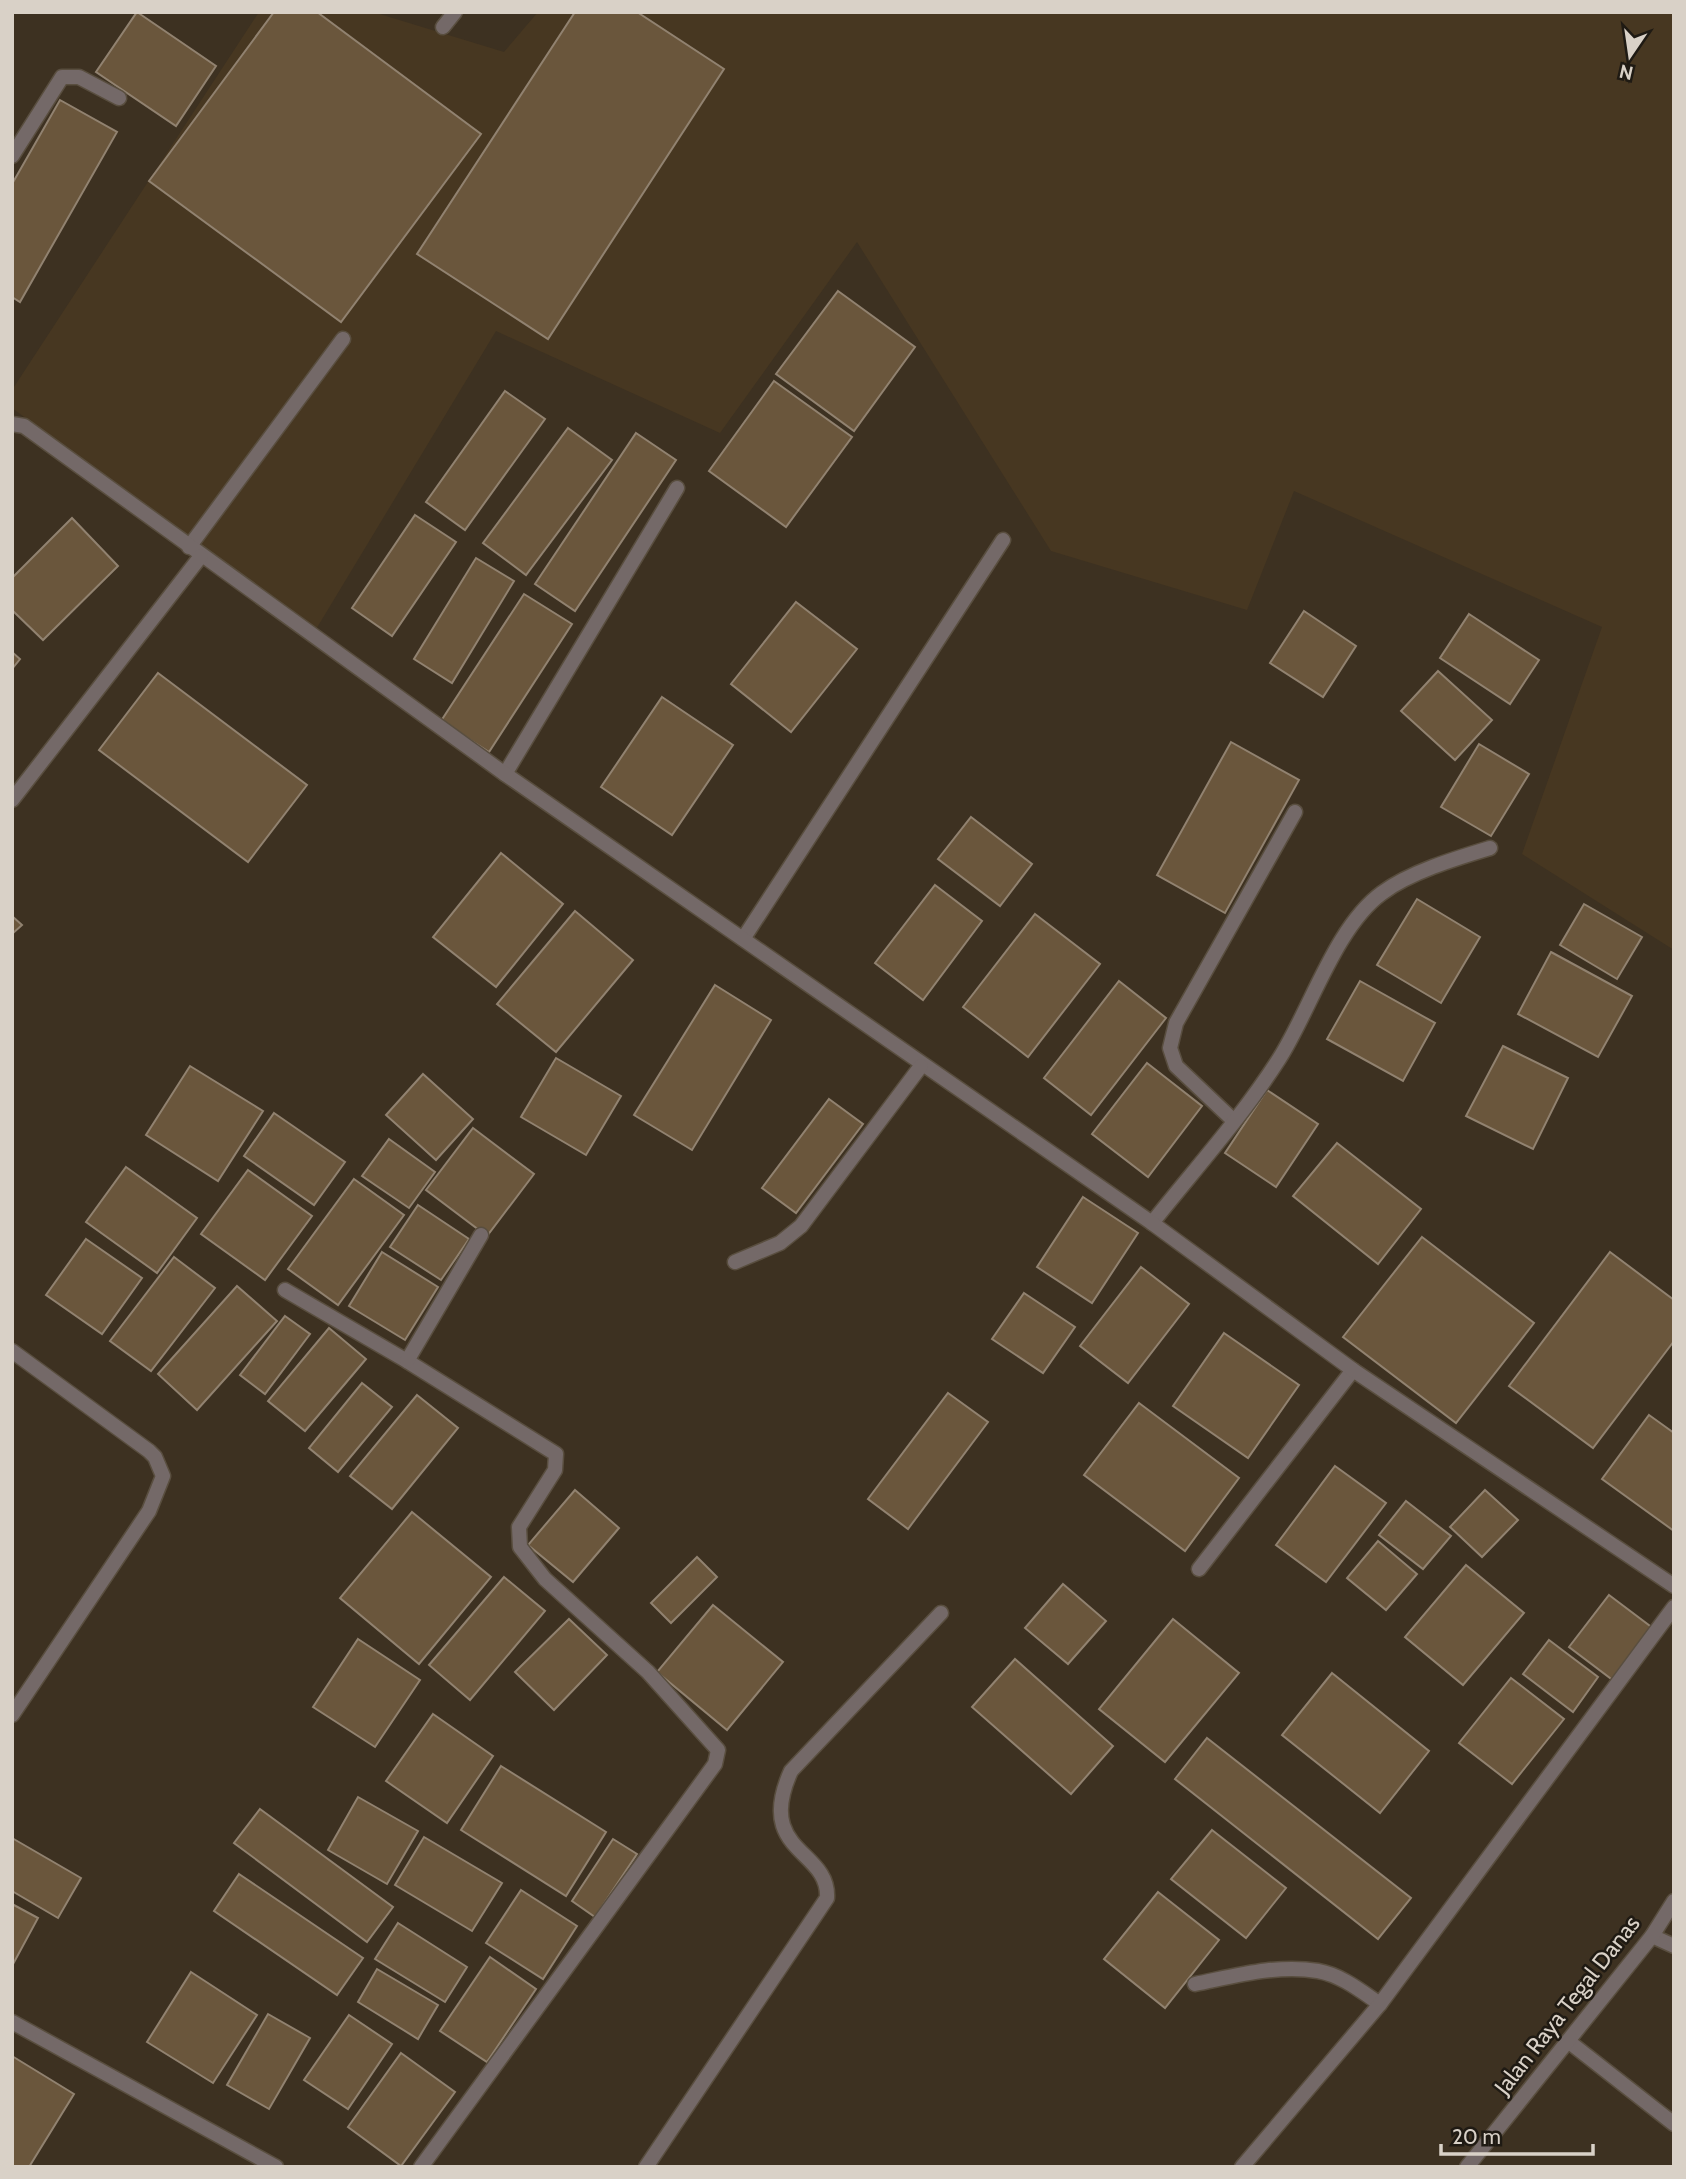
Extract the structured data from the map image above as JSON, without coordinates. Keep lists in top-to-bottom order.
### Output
{
  "streets": {
    "street": ["Jalan Raya Tegal Danas"]
  },
  "scale_bar": "20 m",
  "north": "bottom"
}
